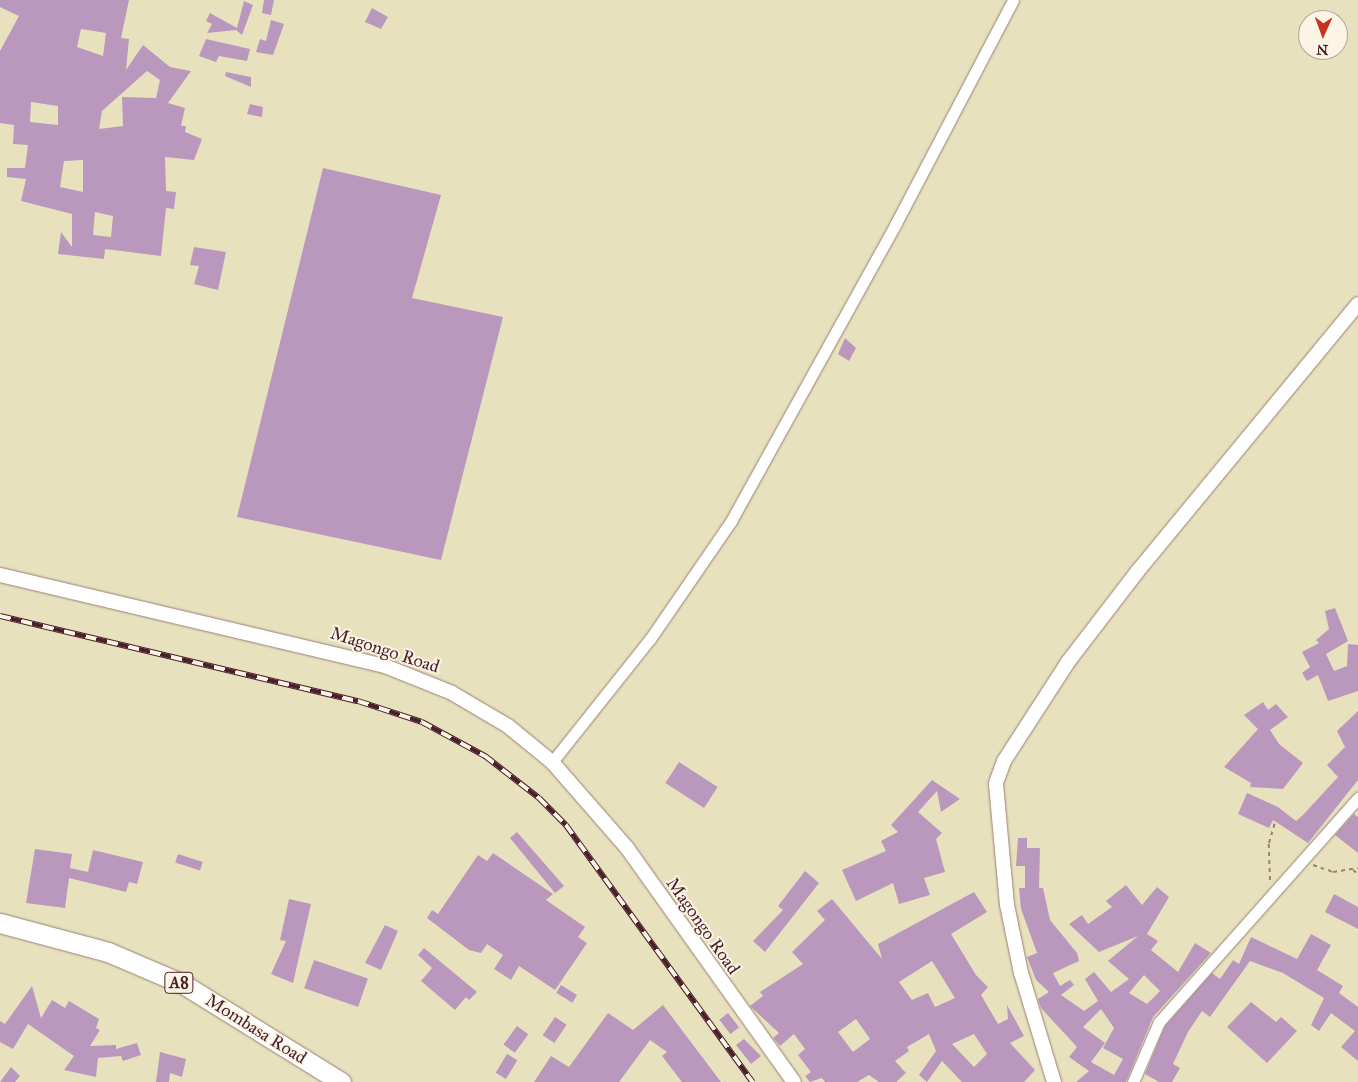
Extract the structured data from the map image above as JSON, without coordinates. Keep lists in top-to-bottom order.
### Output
{
  "streets": {
    "highway": ["A8", "Mombasa Road"],
    "street": ["Magongo Road"]
  },
  "north": "bottom"
}
